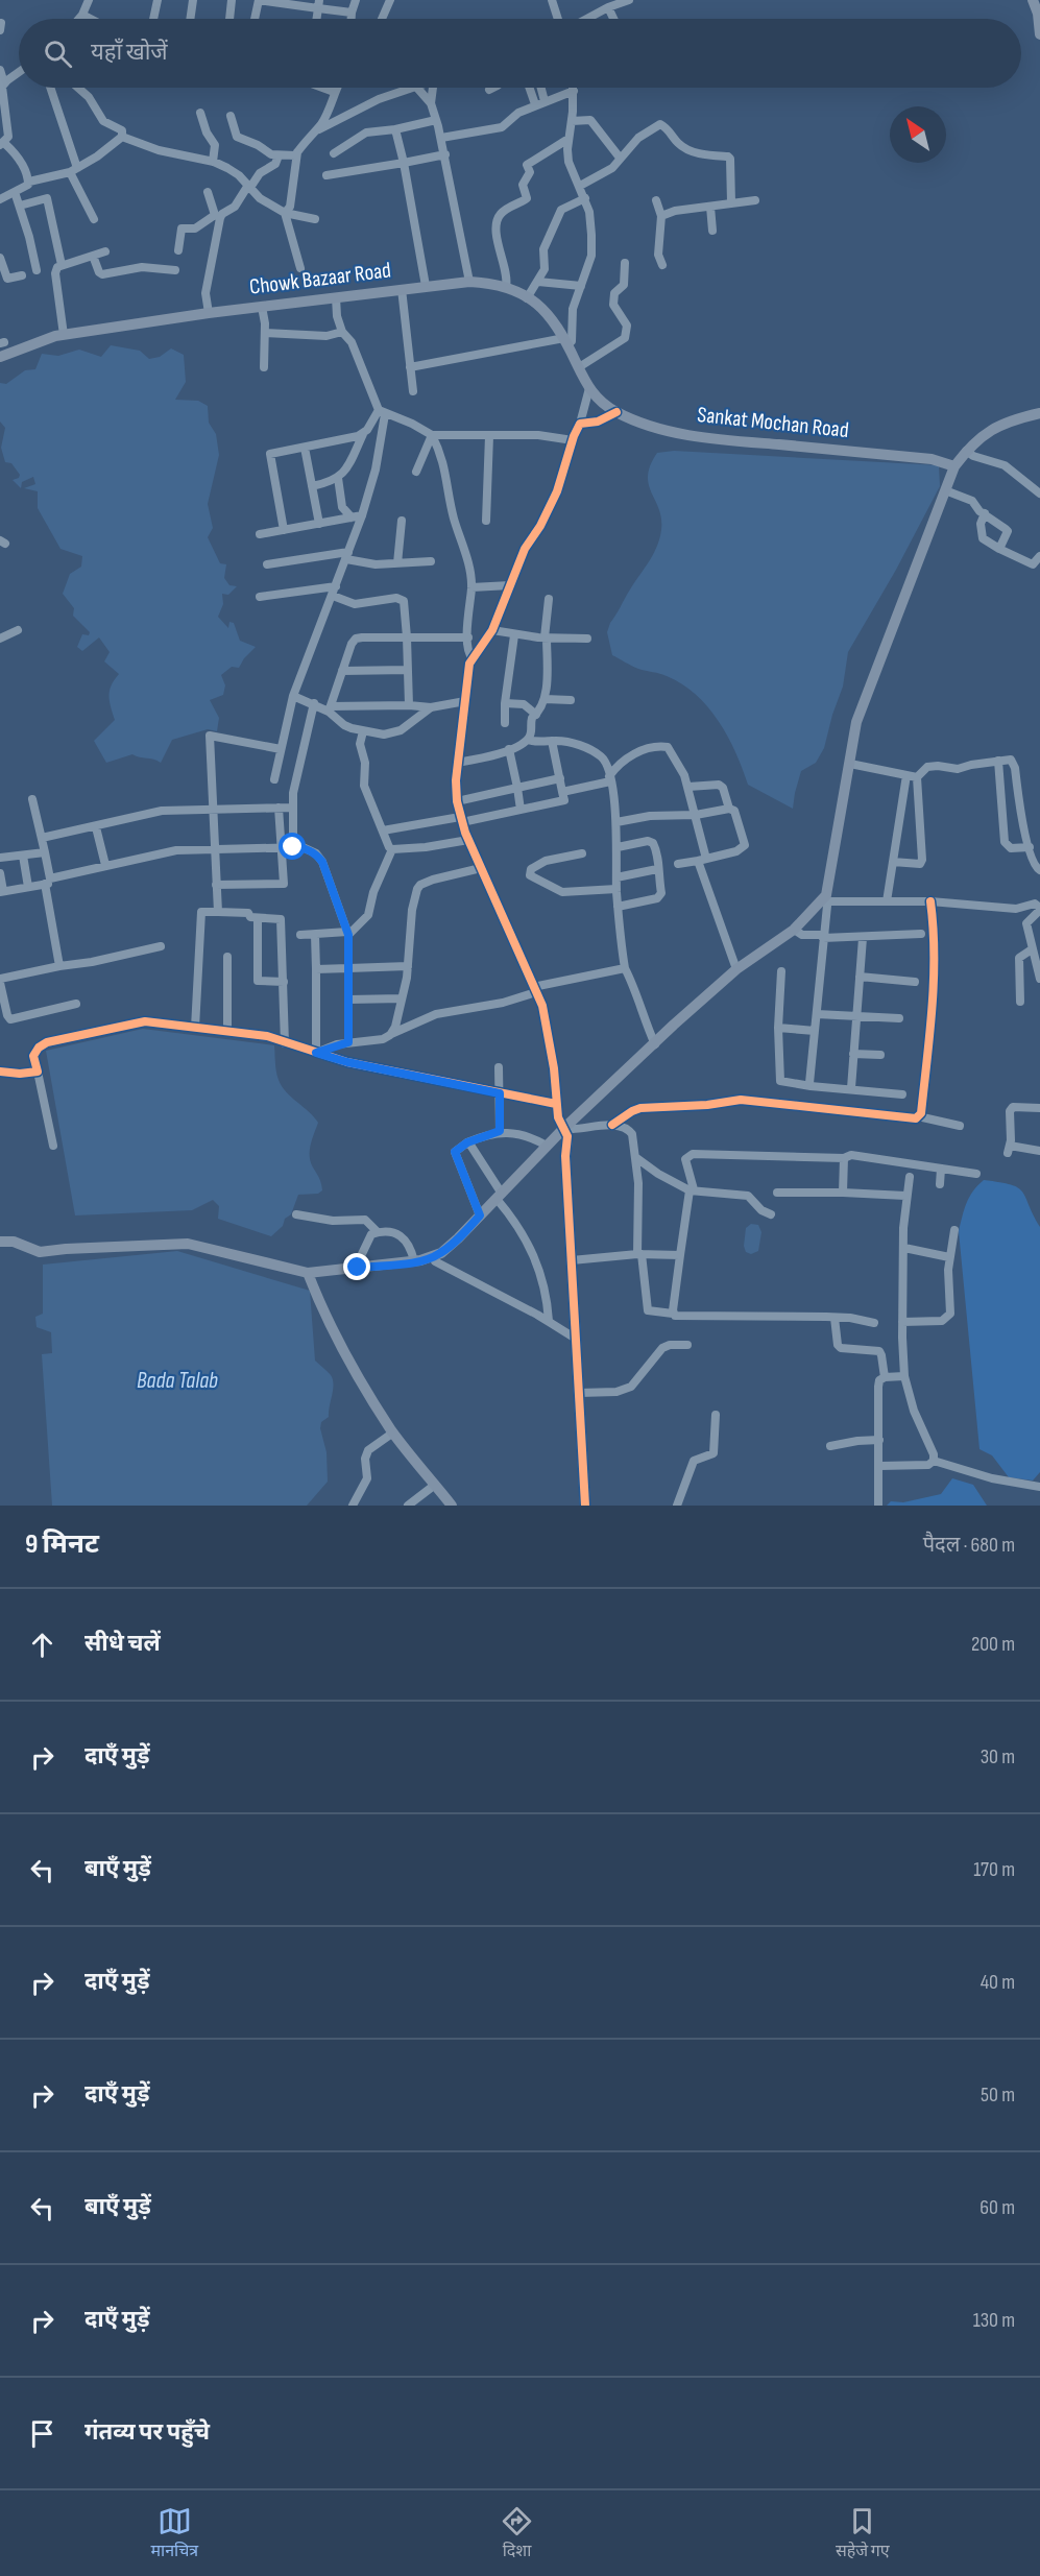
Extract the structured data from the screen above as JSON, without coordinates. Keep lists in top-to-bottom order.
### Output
{
  "streets": {
    "main road": ["Chowk Bazaar Road", "Sankat Mochan Road"]
  },
  "crossings": [
    ["Chowk Bazaar Road", "Sankat Mochan Road"]
  ],
  "water": ["Bada Talab"],
  "north": "top left",
  "page": {
    "search": "यहाँ खोजें",
    "heading": ["9 मिनट", "पैदल · 680 m"],
    "list": [
      ["सीधे चलें", "200 m"],
      ["दाएँ मुड़ें", "30 m"],
      ["बाएँ मुड़ें", "170 m"],
      ["दाएँ मुड़ें", "40 m"],
      ["दाएँ मुड़ें", "50 m"],
      ["बाएँ मुड़ें", "60 m"],
      ["दाएँ मुड़ें", "130 m"],
      "गंतव्य पर पहुँचे"
    ],
    "nav": ["मानचित्र", "दिशा", "सहेजे गए"]
  }
}
